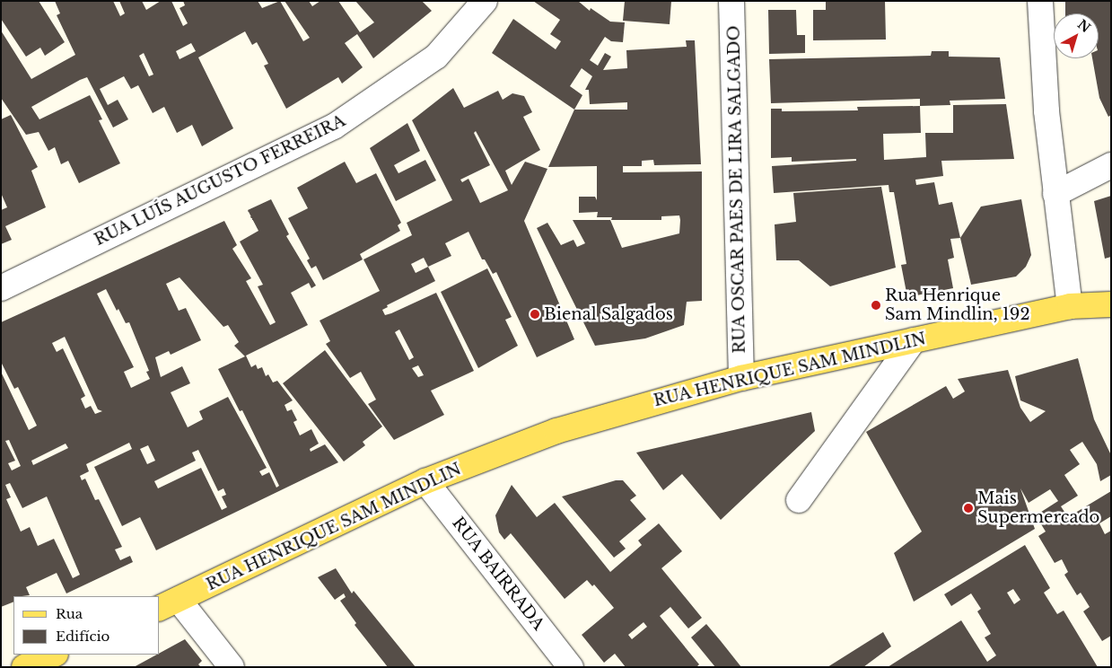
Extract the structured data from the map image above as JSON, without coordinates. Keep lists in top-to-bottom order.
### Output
{
  "streets": {
    "main road": ["RUA HENRIQUE SAM MINDLIN"],
    "street": ["RUA LUÍS AUGUSTO FERREIRA", "RUA OSCAR PAES DE LIRA SALGADO", "RUA BAIRRADA"]
  },
  "crossings": [
    ["RUA OSCAR PAES DE LIRA SALGADO", "RUA HENRIQUE SAM MINDLIN"],
    ["RUA HENRIQUE SAM MINDLIN", "RUA BAIRRADA"]
  ],
  "places": ["Rua Henrique Sam Mindlin, 192", "Bienal Salgados", "Mais Supermercado"],
  "legend": ["Rua", "Edifício"],
  "north": "top right"
}
